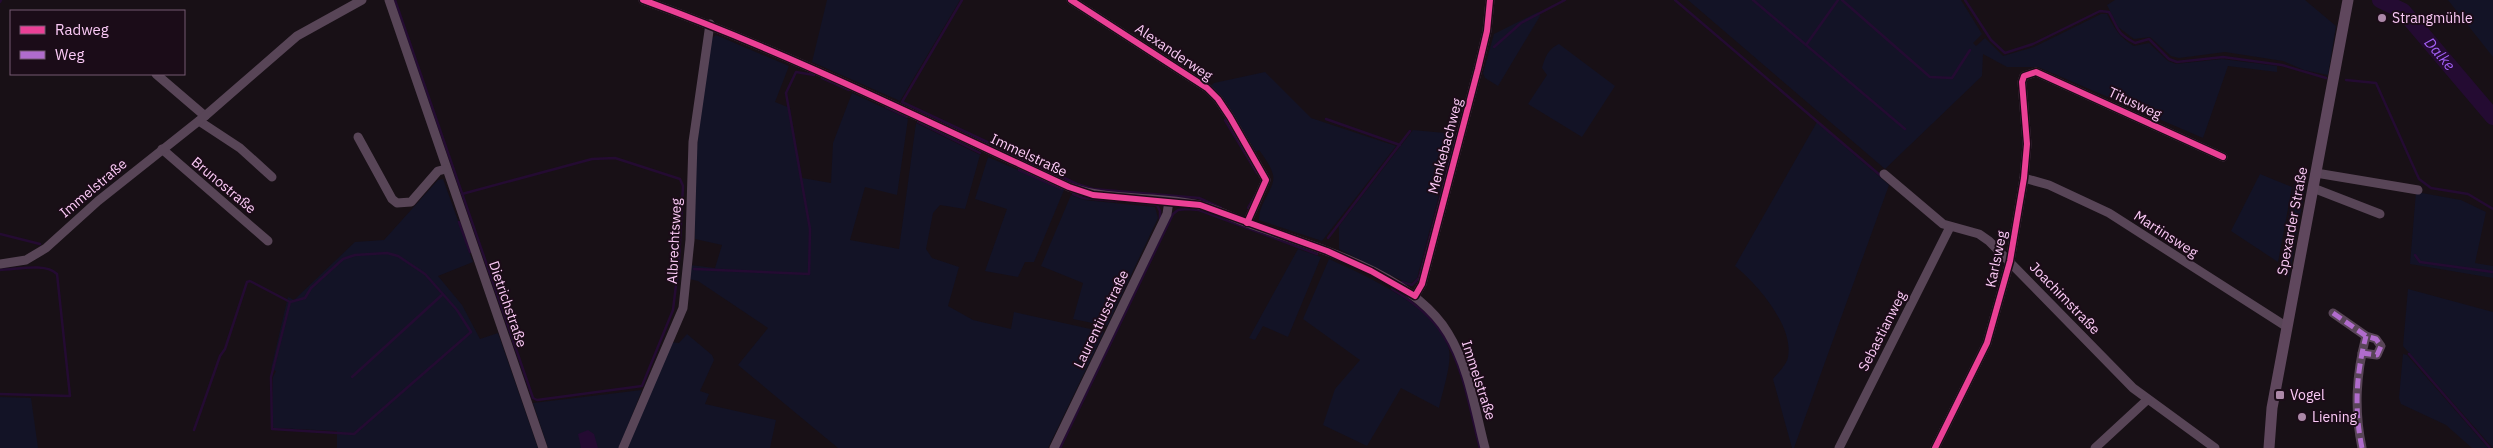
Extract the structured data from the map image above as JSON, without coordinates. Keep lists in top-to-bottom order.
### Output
{
  "streets": {
    "main road": ["Spexarder Straße"],
    "street": [
      "Alexanderweg",
      "Titusweg",
      "Menkebachweg",
      "Immelstraße",
      "Brunostraße",
      "Martinsweg",
      "Albrechtsweg",
      "Karlsweg",
      "Joachimstraße",
      "Dietrichstraße",
      "Laurentiusstraße",
      "Sebastianweg"
    ]
  },
  "crossings": [
    ["Alexanderweg", "Immelstraße"],
    ["Titusweg", "Karlsweg"],
    ["Menkebachweg", "Immelstraße"],
    ["Immelstraße", "Brunostraße"],
    ["Immelstraße", "Albrechtsweg"],
    ["Immelstraße", "Laurentiusstraße"],
    ["Spexarder Straße", "Martinsweg"],
    ["Martinsweg", "Karlsweg"],
    ["Karlsweg", "Joachimstraße"],
    ["Joachimstraße", "Sebastianweg"]
  ],
  "water": ["Dalke"],
  "places": {
    "other": ["Strangmühle", "Liening"],
    "transit": ["Vogel"]
  },
  "legend": ["Radweg", "Weg"]
}
